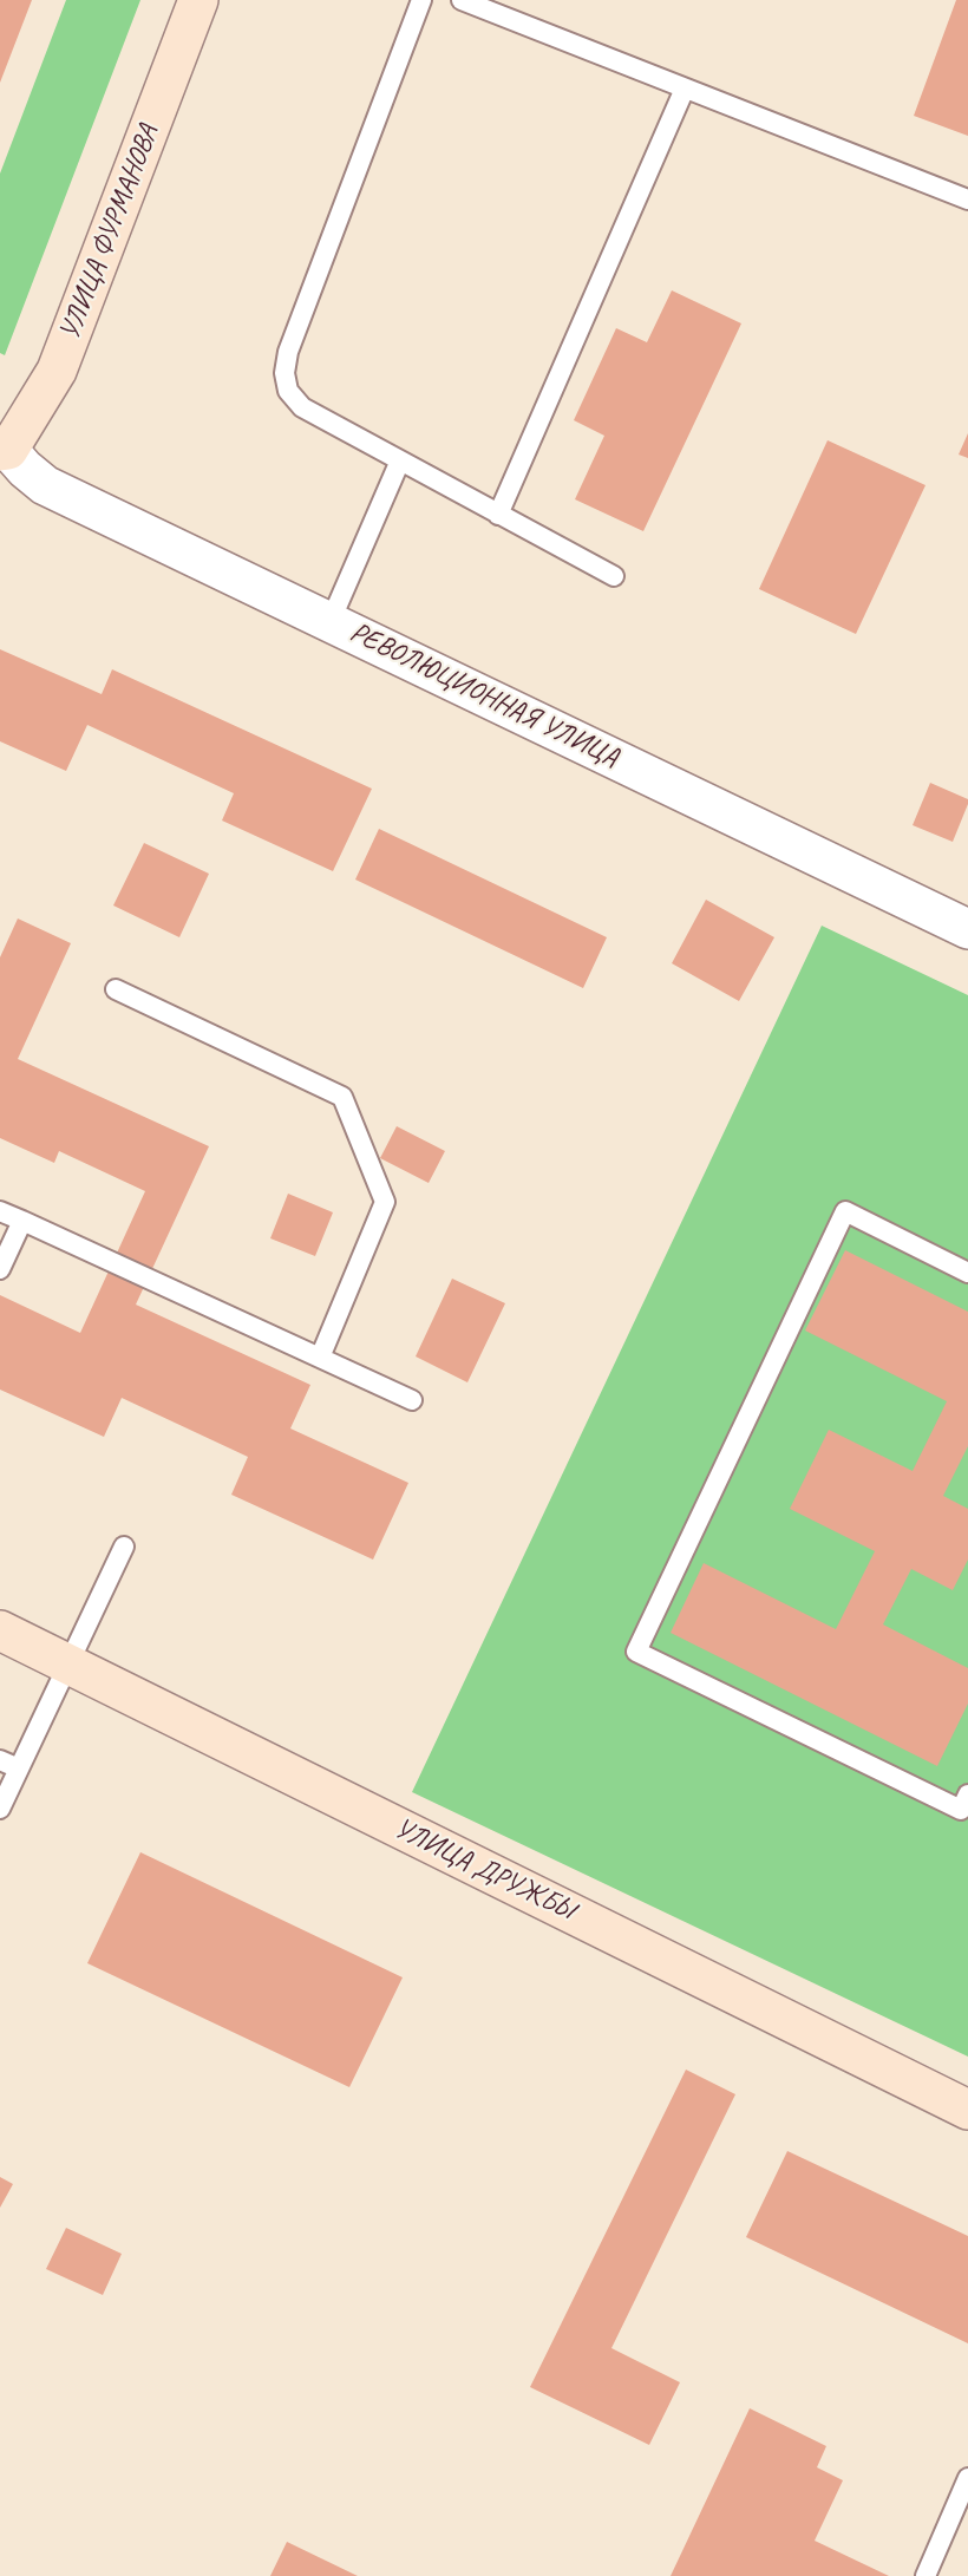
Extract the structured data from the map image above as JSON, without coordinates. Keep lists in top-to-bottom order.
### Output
{
  "streets": {
    "main road": ["УЛИЦА ФУРМАНОВА", "УЛИЦА ДРУЖБЫ"],
    "street": ["РЕВОЛЮЦИОННАЯ УЛИЦА"]
  },
  "crossings": [
    ["УЛИЦА ФУРМАНОВА", "РЕВОЛЮЦИОННАЯ УЛИЦА"]
  ]
}
